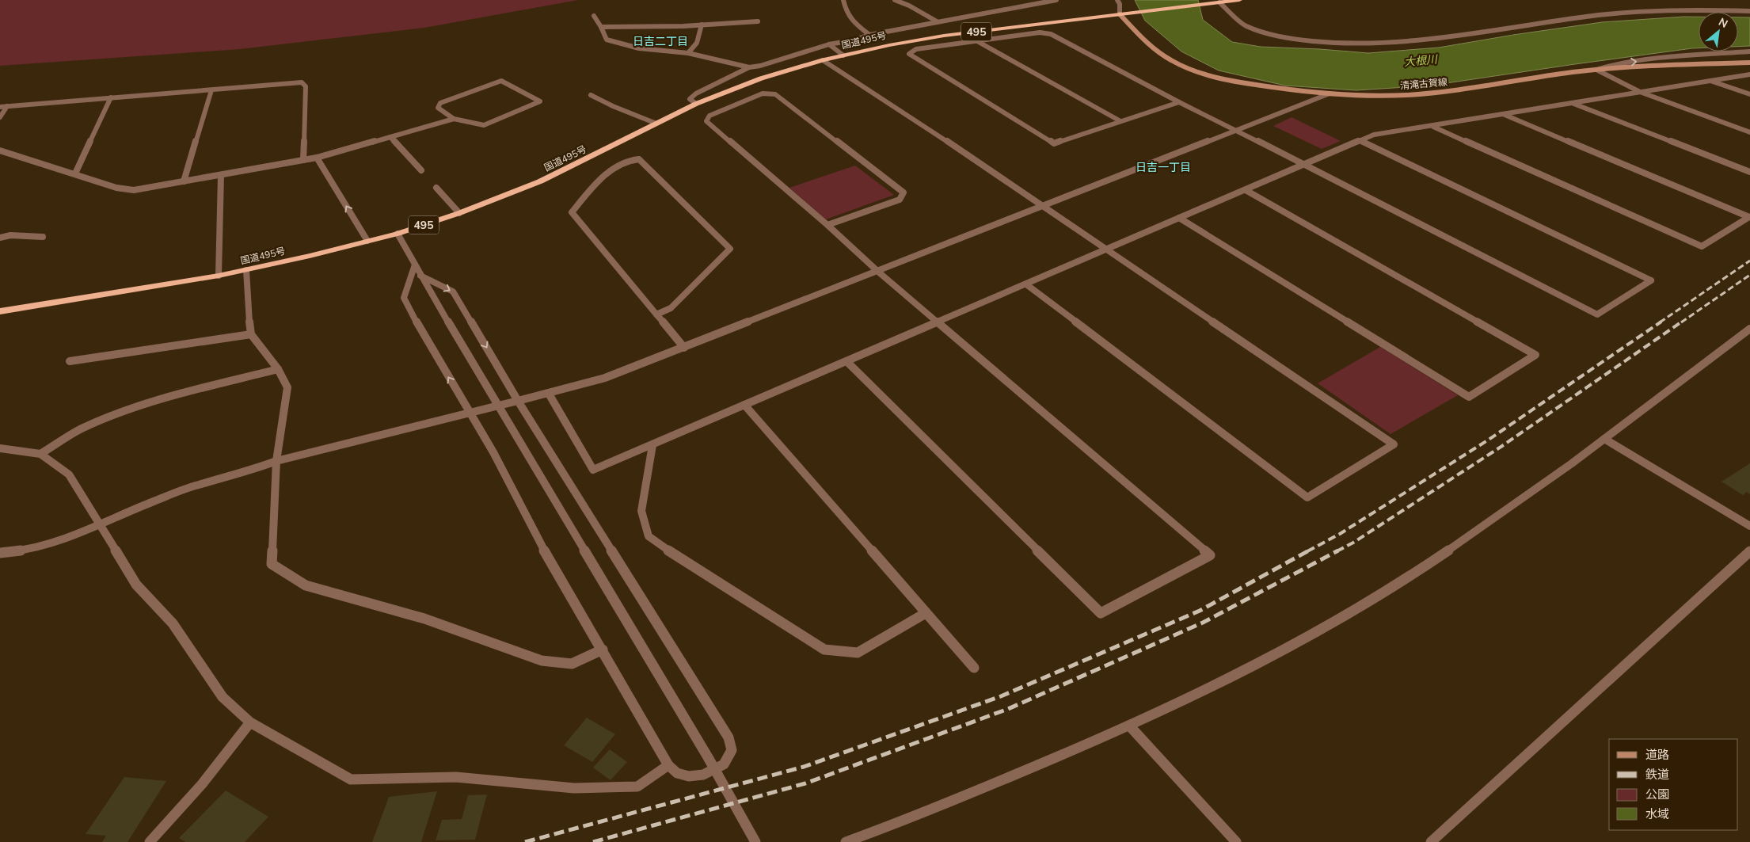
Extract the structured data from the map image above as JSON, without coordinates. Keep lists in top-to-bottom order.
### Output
{
  "streets": {
    "highway": ["495", "国道495号"],
    "main road": ["清滝古賀線"]
  },
  "crossings": [
    ["495", "国道495号"],
    ["国道495号", "清滝古賀線"]
  ],
  "districts": ["日吉二丁目", "日吉一丁目"],
  "water": ["大根川"],
  "legend": [
    "道路",
    "鉄道",
    "公園",
    "水域"
  ],
  "north": "top right"
}
